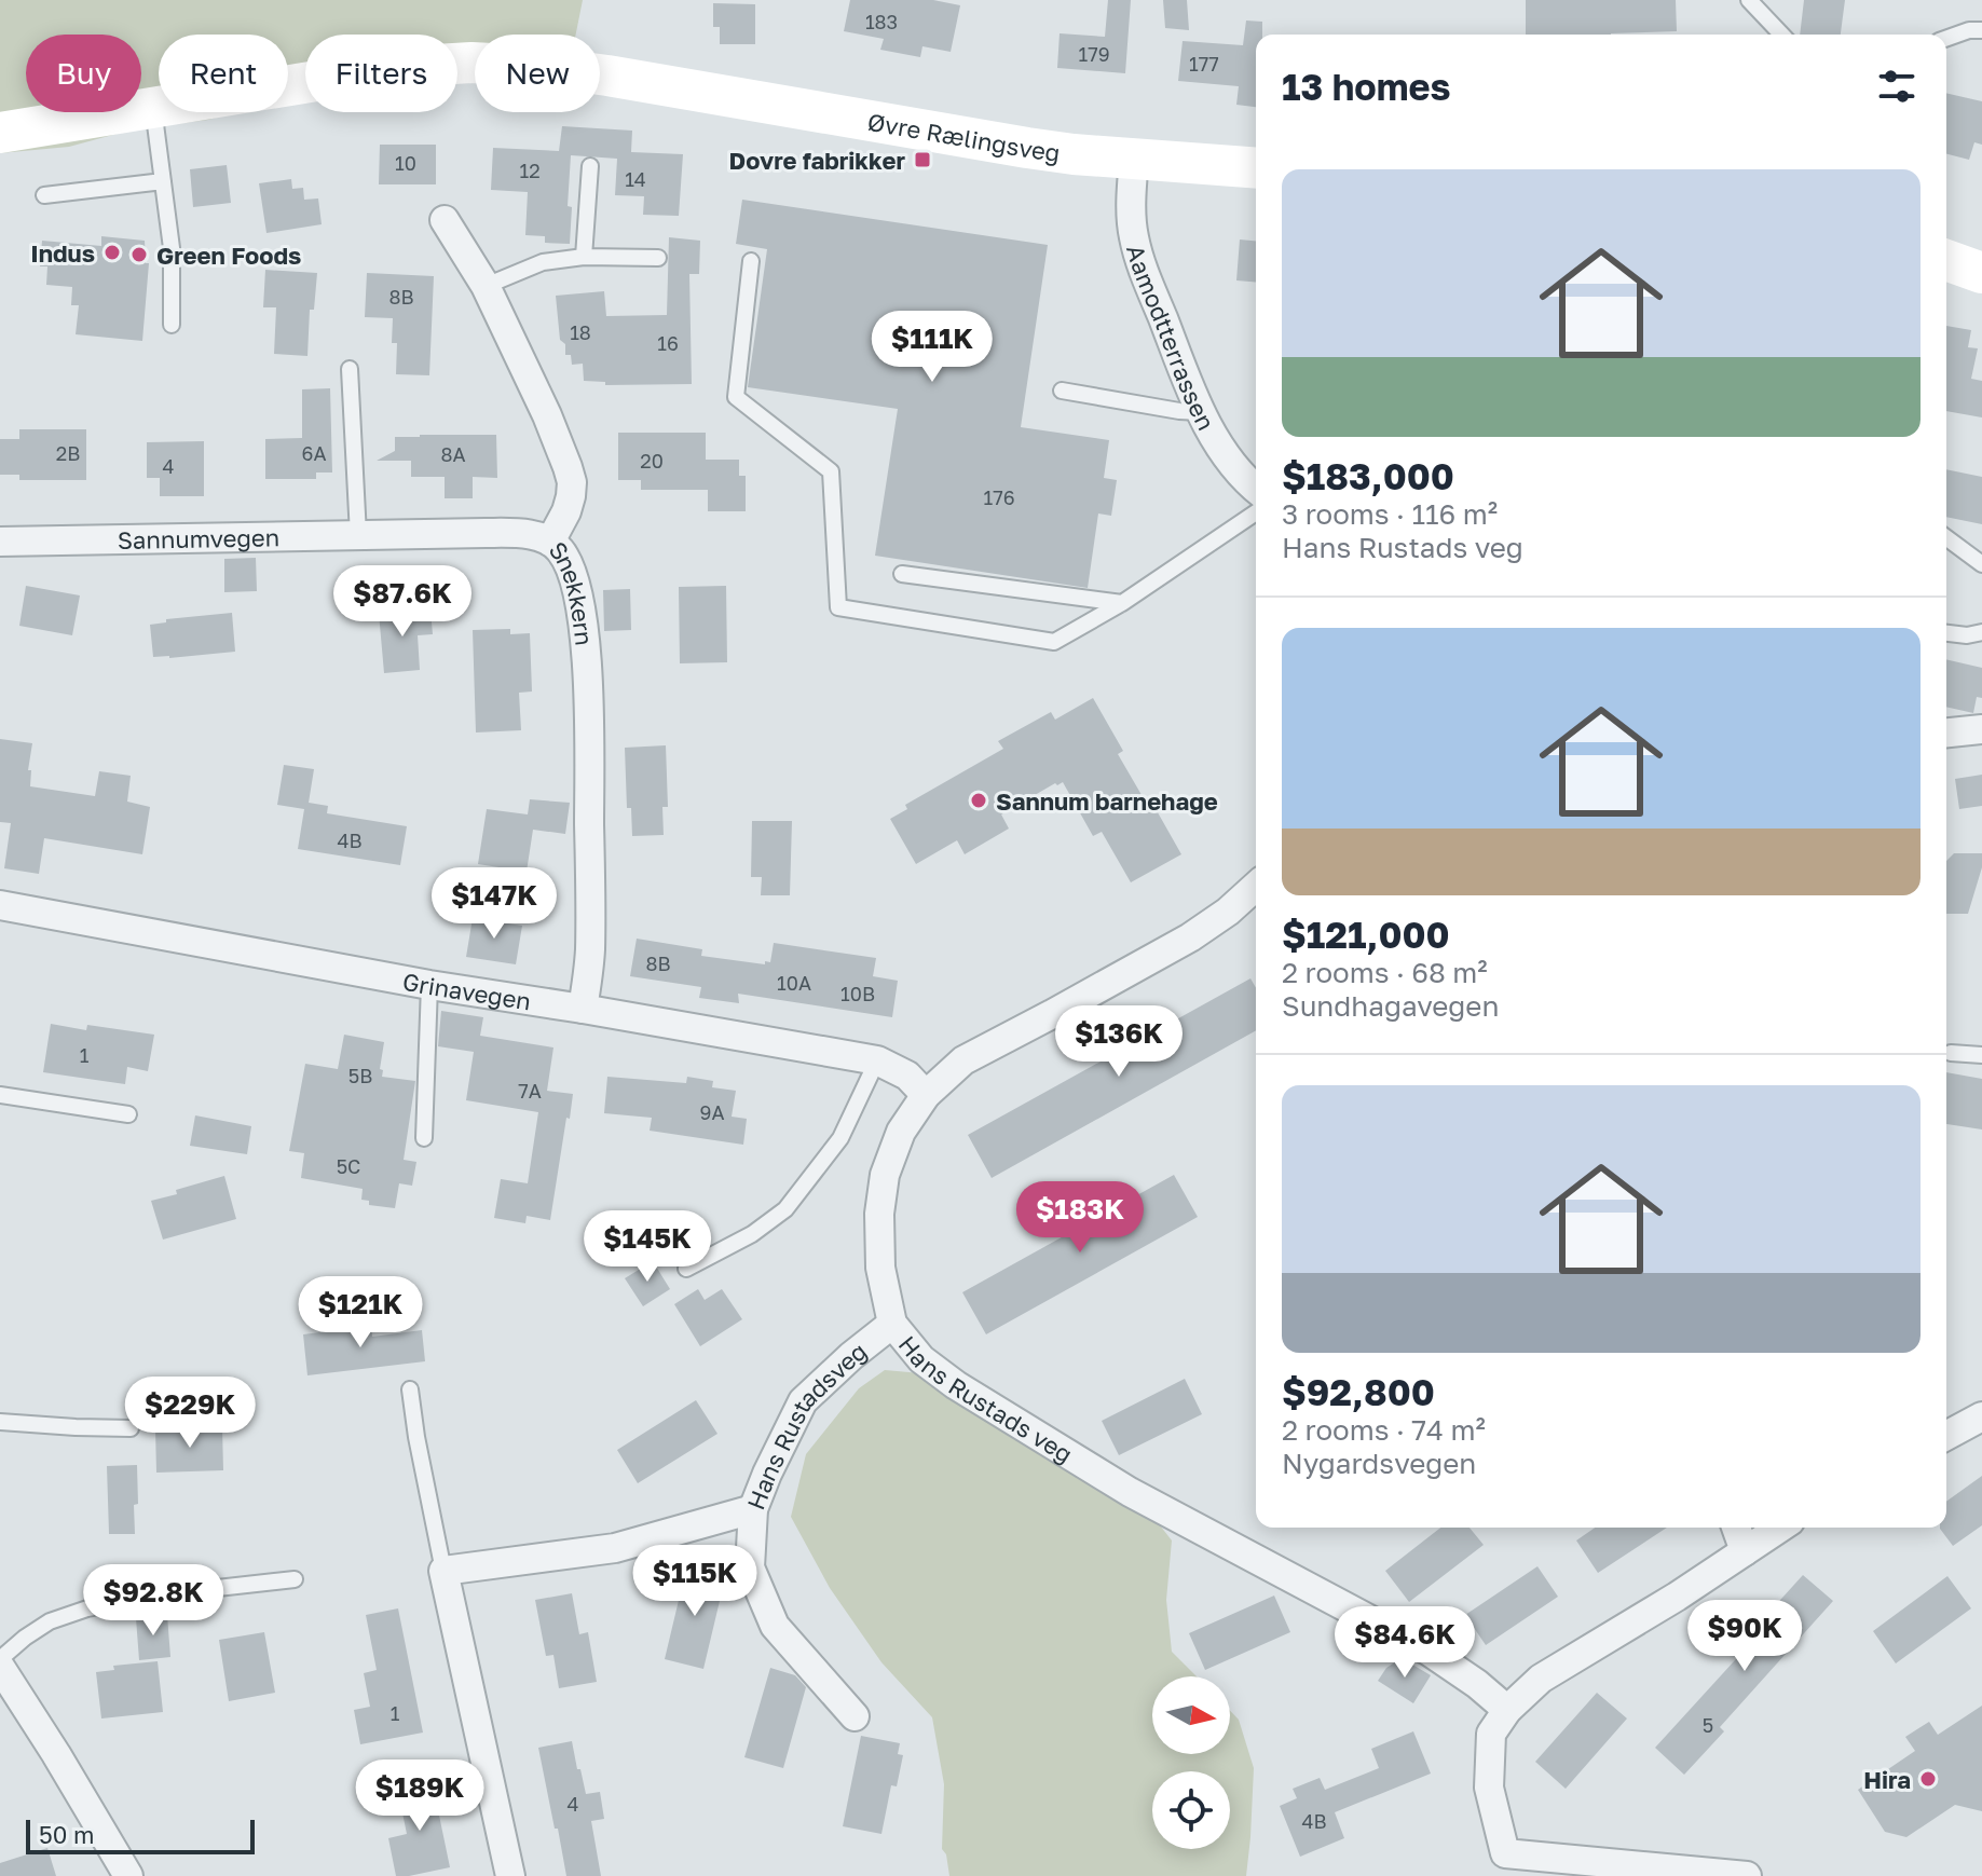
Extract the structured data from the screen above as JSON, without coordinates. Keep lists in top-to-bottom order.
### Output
{
  "streets": {
    "main road": ["Øvre Rælingsveg"],
    "street": [
      "Aamodtterrassen",
      "Sannumvegen",
      "Snekkern",
      "Grinavegen",
      "Hans Rustads veg",
      "Hans Rustadsveg"
    ]
  },
  "crossings": [
    ["Øvre Rælingsveg", "Aamodtterrassen"],
    ["Sannumvegen", "Snekkern"],
    ["Snekkern", "Grinavegen"],
    ["Grinavegen", "Hans Rustads veg"],
    ["Hans Rustads veg", "Hans Rustadsveg"]
  ],
  "places": {
    "transit": ["Dovre fabrikker"],
    "other": [
      "Indus",
      "Green Foods",
      "Sannum barnehage",
      "Hira"
    ]
  },
  "house_numbers": [
    "183",
    "179",
    "177",
    "10",
    "12",
    "14",
    "8B",
    "18",
    "16",
    "2B",
    "6A",
    "8A",
    "20",
    "4",
    "176",
    "4B",
    "8B",
    "10A",
    "10B",
    "1",
    "5B",
    "7A",
    "9A",
    "5C",
    "1",
    "5",
    "4",
    "4B"
  ],
  "scale_bar": "50 m",
  "north": "right",
  "page": {
    "chip": [
      "Buy",
      "Rent",
      "Filters",
      "New"
    ],
    "heading": "13 homes",
    "list": [
      {
        "name": "$183,000",
        "note": "3 rooms · 116 m² · Hans Rustads veg"
      },
      {
        "name": "$121,000",
        "note": "2 rooms · 68 m² · Sundhagavegen"
      },
      {
        "name": "$92,800",
        "note": "2 rooms · 74 m² · Nygardsvegen"
      }
    ],
    "price": [
      "$111K",
      "$87.6K",
      "$147K",
      "$136K",
      "$183K",
      "$145K",
      "$121K",
      "$229K",
      "$115K",
      "$92.8K",
      "$90K",
      "$84.6K",
      "$189K"
    ],
    "scale": "50 m"
  }
}
